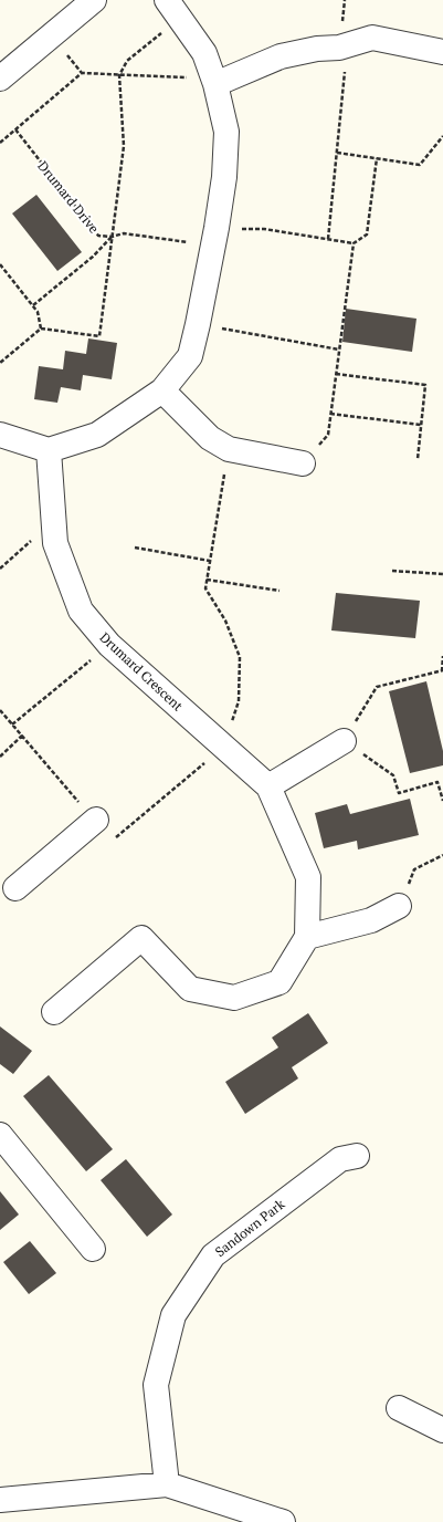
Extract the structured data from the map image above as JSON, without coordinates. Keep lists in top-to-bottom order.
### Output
{
  "streets": {
    "street": ["Drumard Crescent", "Sandown Park"],
    "path": ["Drumard Drive"]
  }
}
